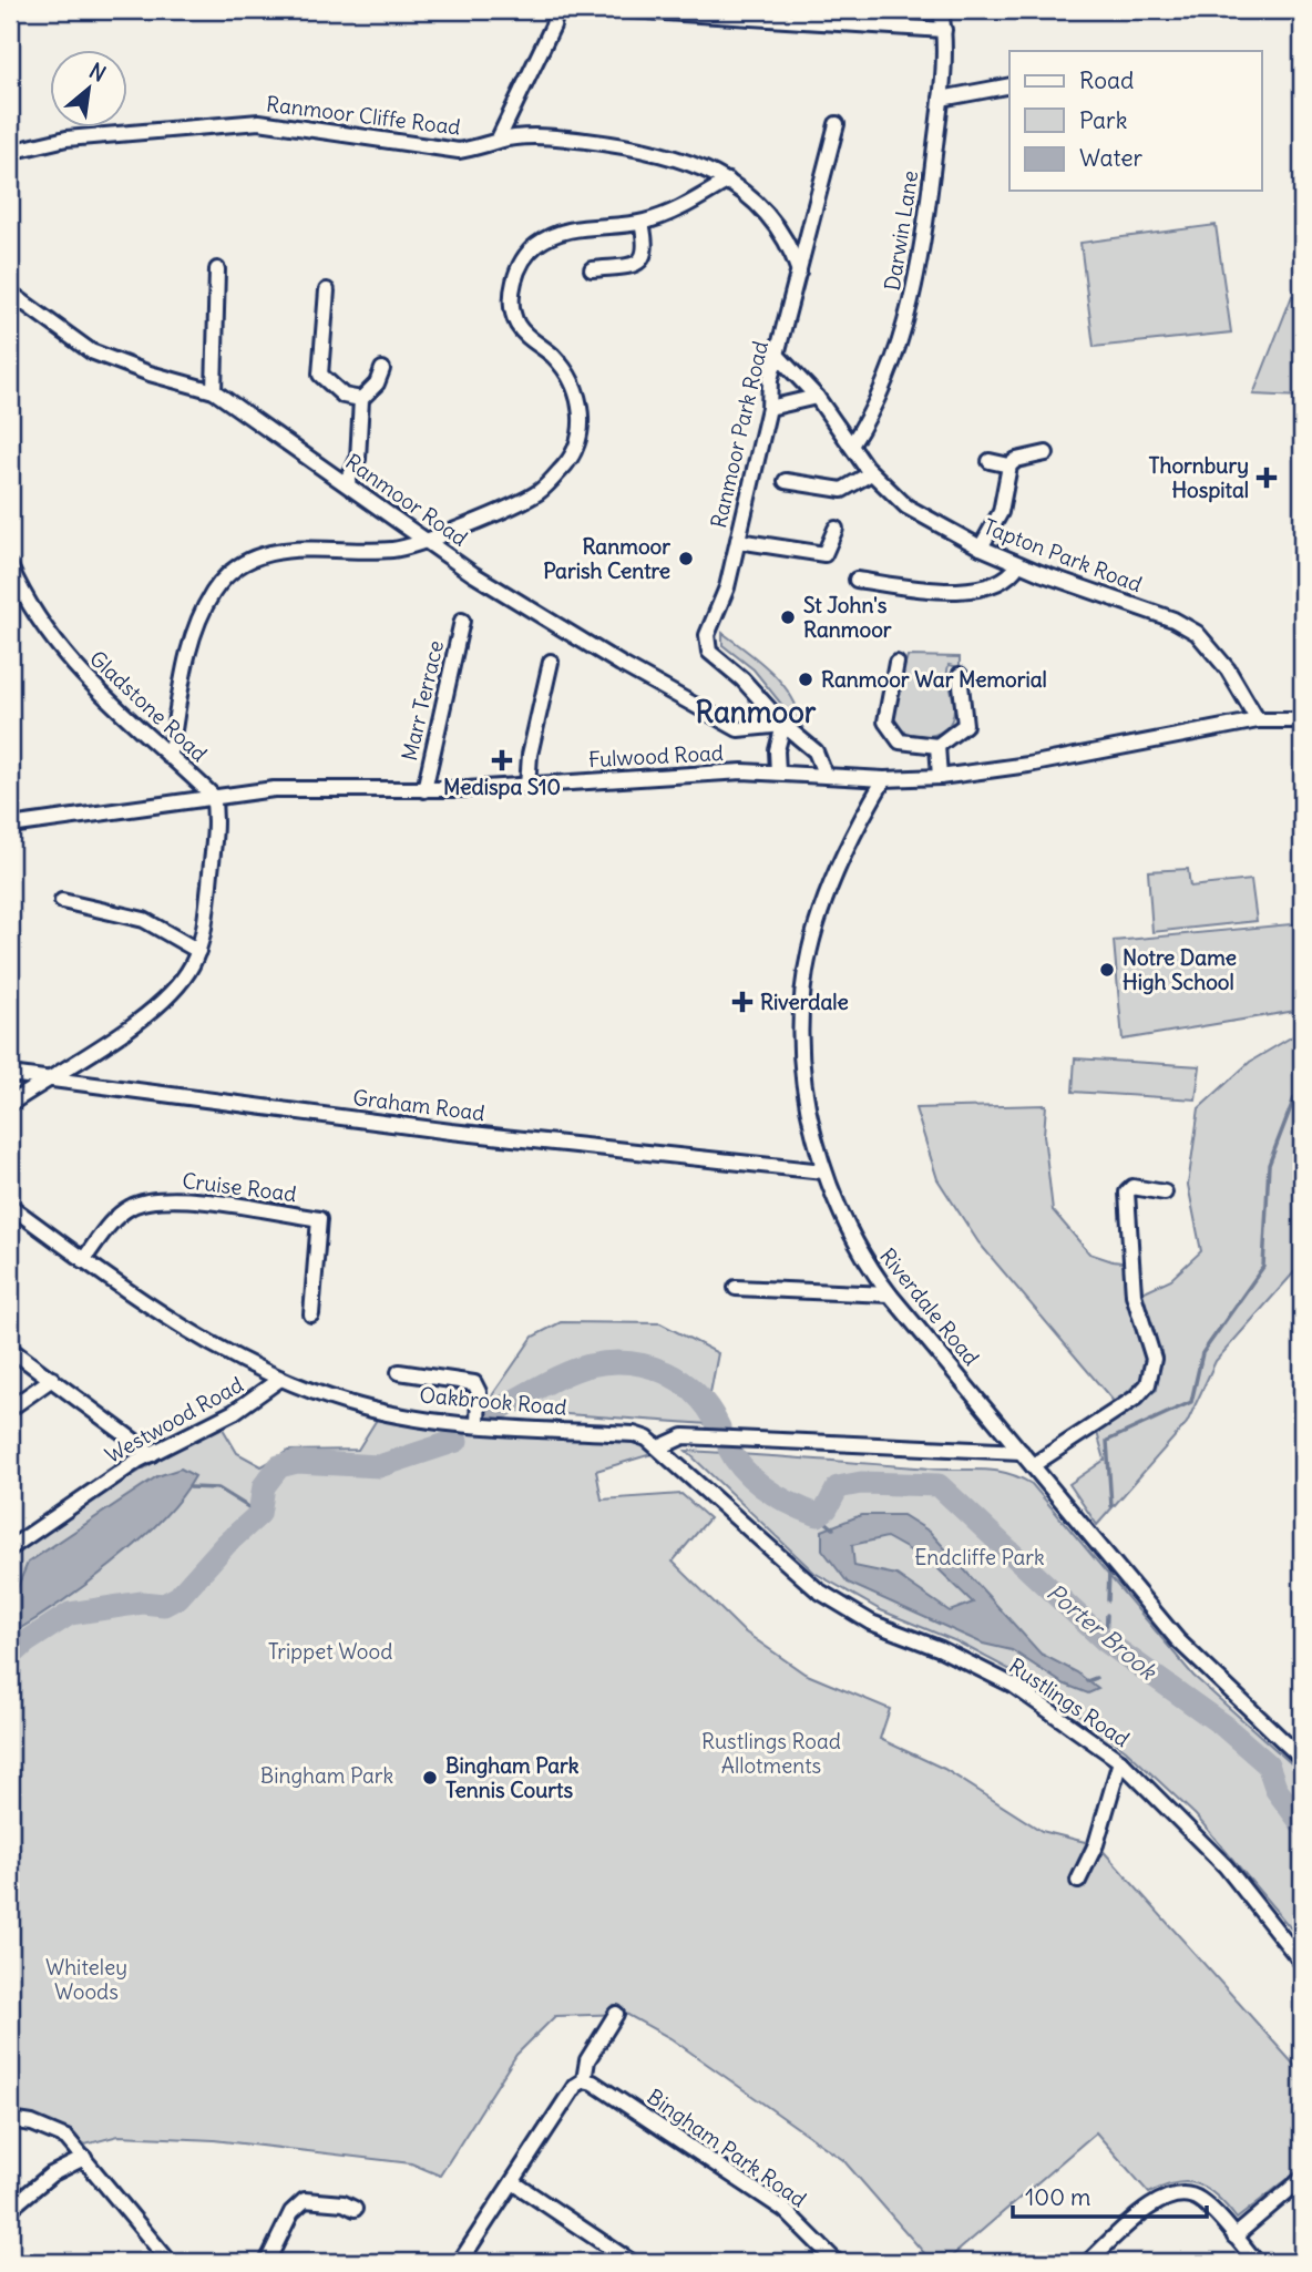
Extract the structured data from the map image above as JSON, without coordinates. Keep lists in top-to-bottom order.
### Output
{
  "streets": {
    "street": [
      "Ranmoor Cliffe Road",
      "Darwin Lane",
      "Ranmoor Park Road",
      "Ranmoor Road",
      "Tapton Park Road",
      "Marr Terrace",
      "Gladstone Road",
      "Fulwood Road",
      "Graham Road",
      "Cruise Road",
      "Riverdale Road",
      "Oakbrook Road",
      "Westwood Road",
      "Rustlings Road",
      "Bingham Park Road"
    ]
  },
  "crossings": [
    ["Ranmoor Cliffe Road", "Ranmoor Park Road"],
    ["Darwin Lane", "Tapton Park Road"],
    ["Ranmoor Park Road", "Ranmoor Road"],
    ["Ranmoor Park Road", "Tapton Park Road"],
    ["Tapton Park Road", "Fulwood Road"],
    ["Marr Terrace", "Fulwood Road"],
    ["Gladstone Road", "Fulwood Road"],
    ["Fulwood Road", "Riverdale Road"],
    ["Graham Road", "Riverdale Road"],
    ["Cruise Road", "Oakbrook Road"],
    ["Oakbrook Road", "Westwood Road"],
    ["Oakbrook Road", "Rustlings Road"]
  ],
  "districts": ["Ranmoor"],
  "water": ["Porter Brook"],
  "parks": [
    "Endcliffe Park",
    "Trippet Wood",
    "Rustlings Road Allotments",
    "Bingham Park",
    "Whiteley Woods"
  ],
  "places": {
    "health": ["Thornbury Hospital", "Medispa S10", "Riverdale"],
    "other": [
      "Ranmoor Parish Centre",
      "St John's Ranmoor",
      "Ranmoor War Memorial",
      "Notre Dame High School",
      "Bingham Park Tennis Courts"
    ]
  },
  "legend": ["Road", "Park", "Water"],
  "scale_bar": "100 m",
  "north": "top right"
}
